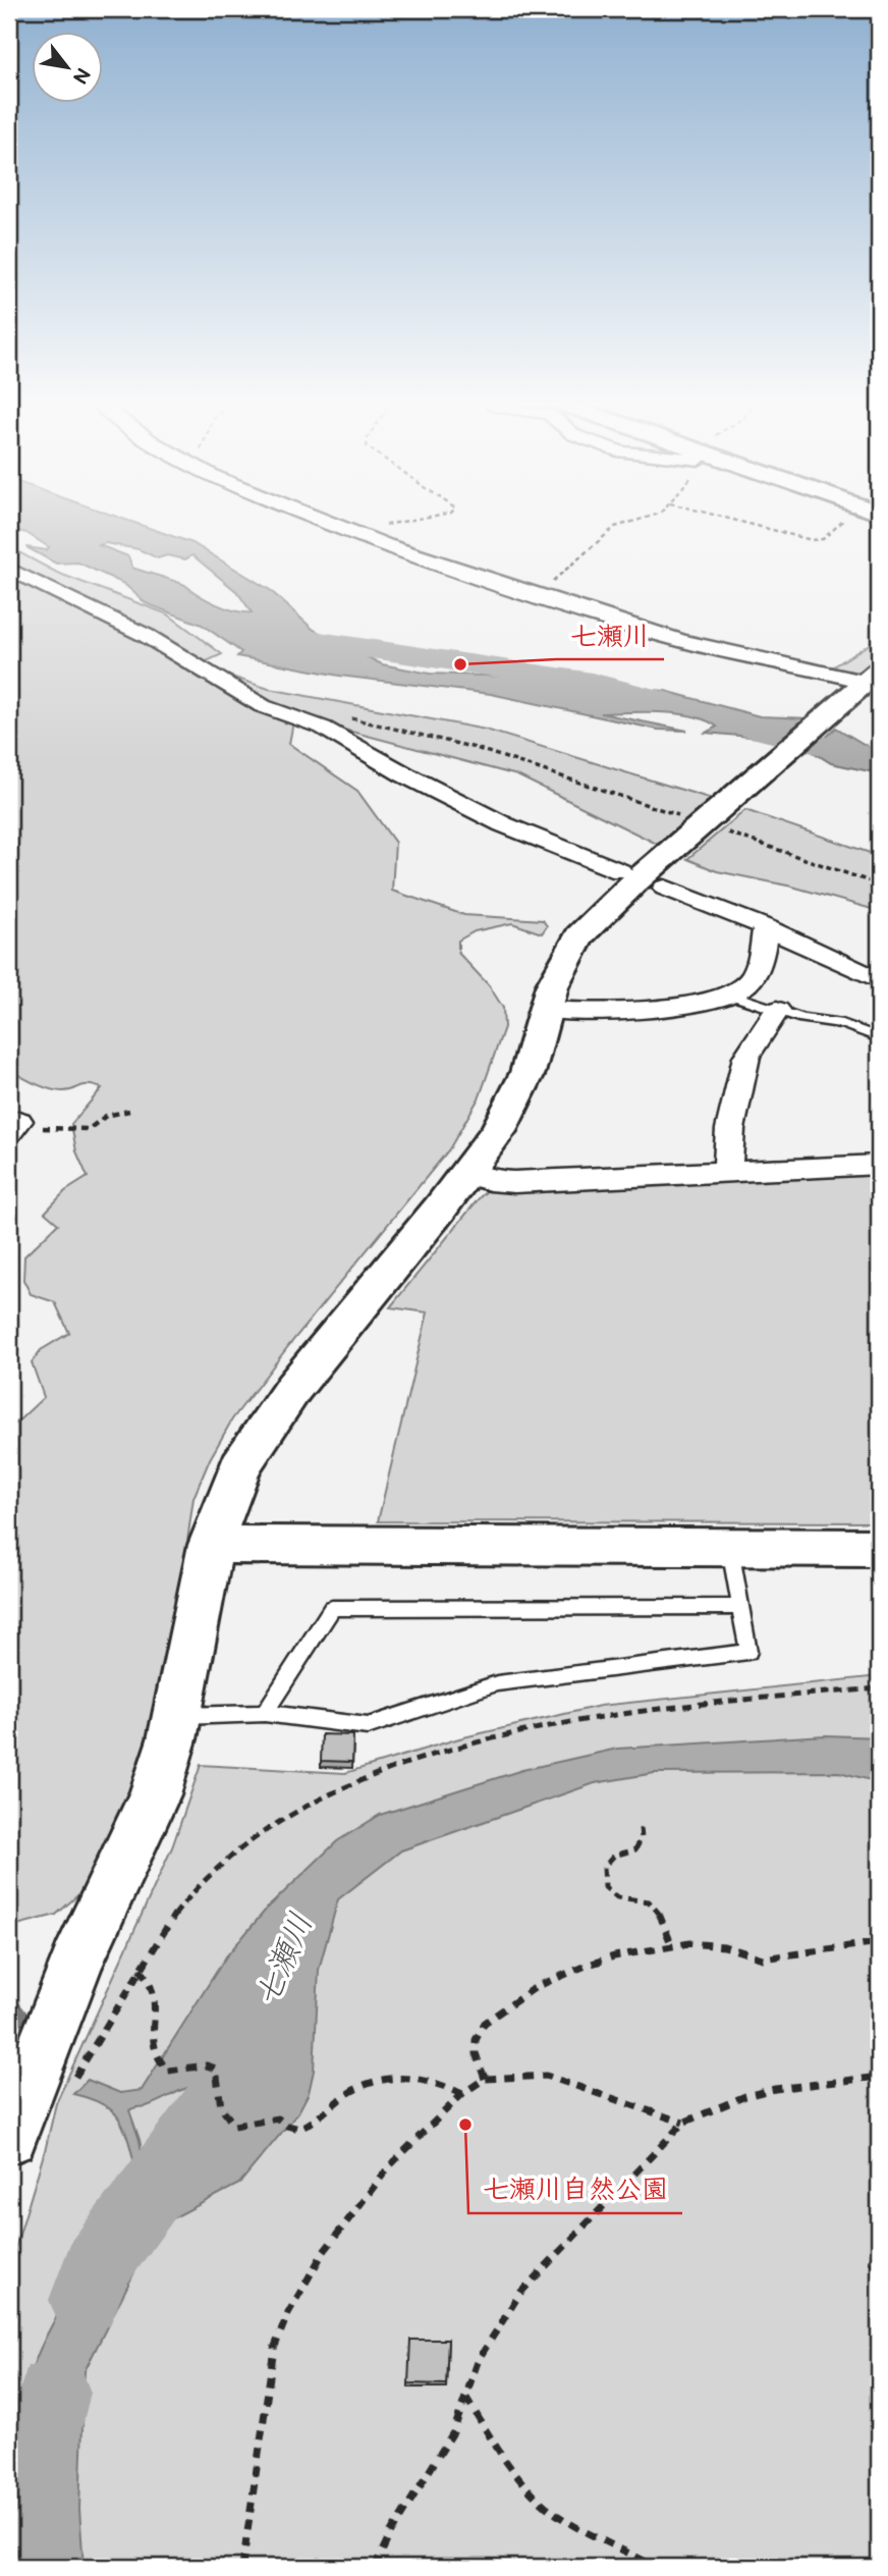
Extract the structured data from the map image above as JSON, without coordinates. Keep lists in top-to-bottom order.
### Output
{
  "water": ["七瀬川"],
  "places": ["七瀬川", "七瀬川自然公園"],
  "north": "bottom right"
}
